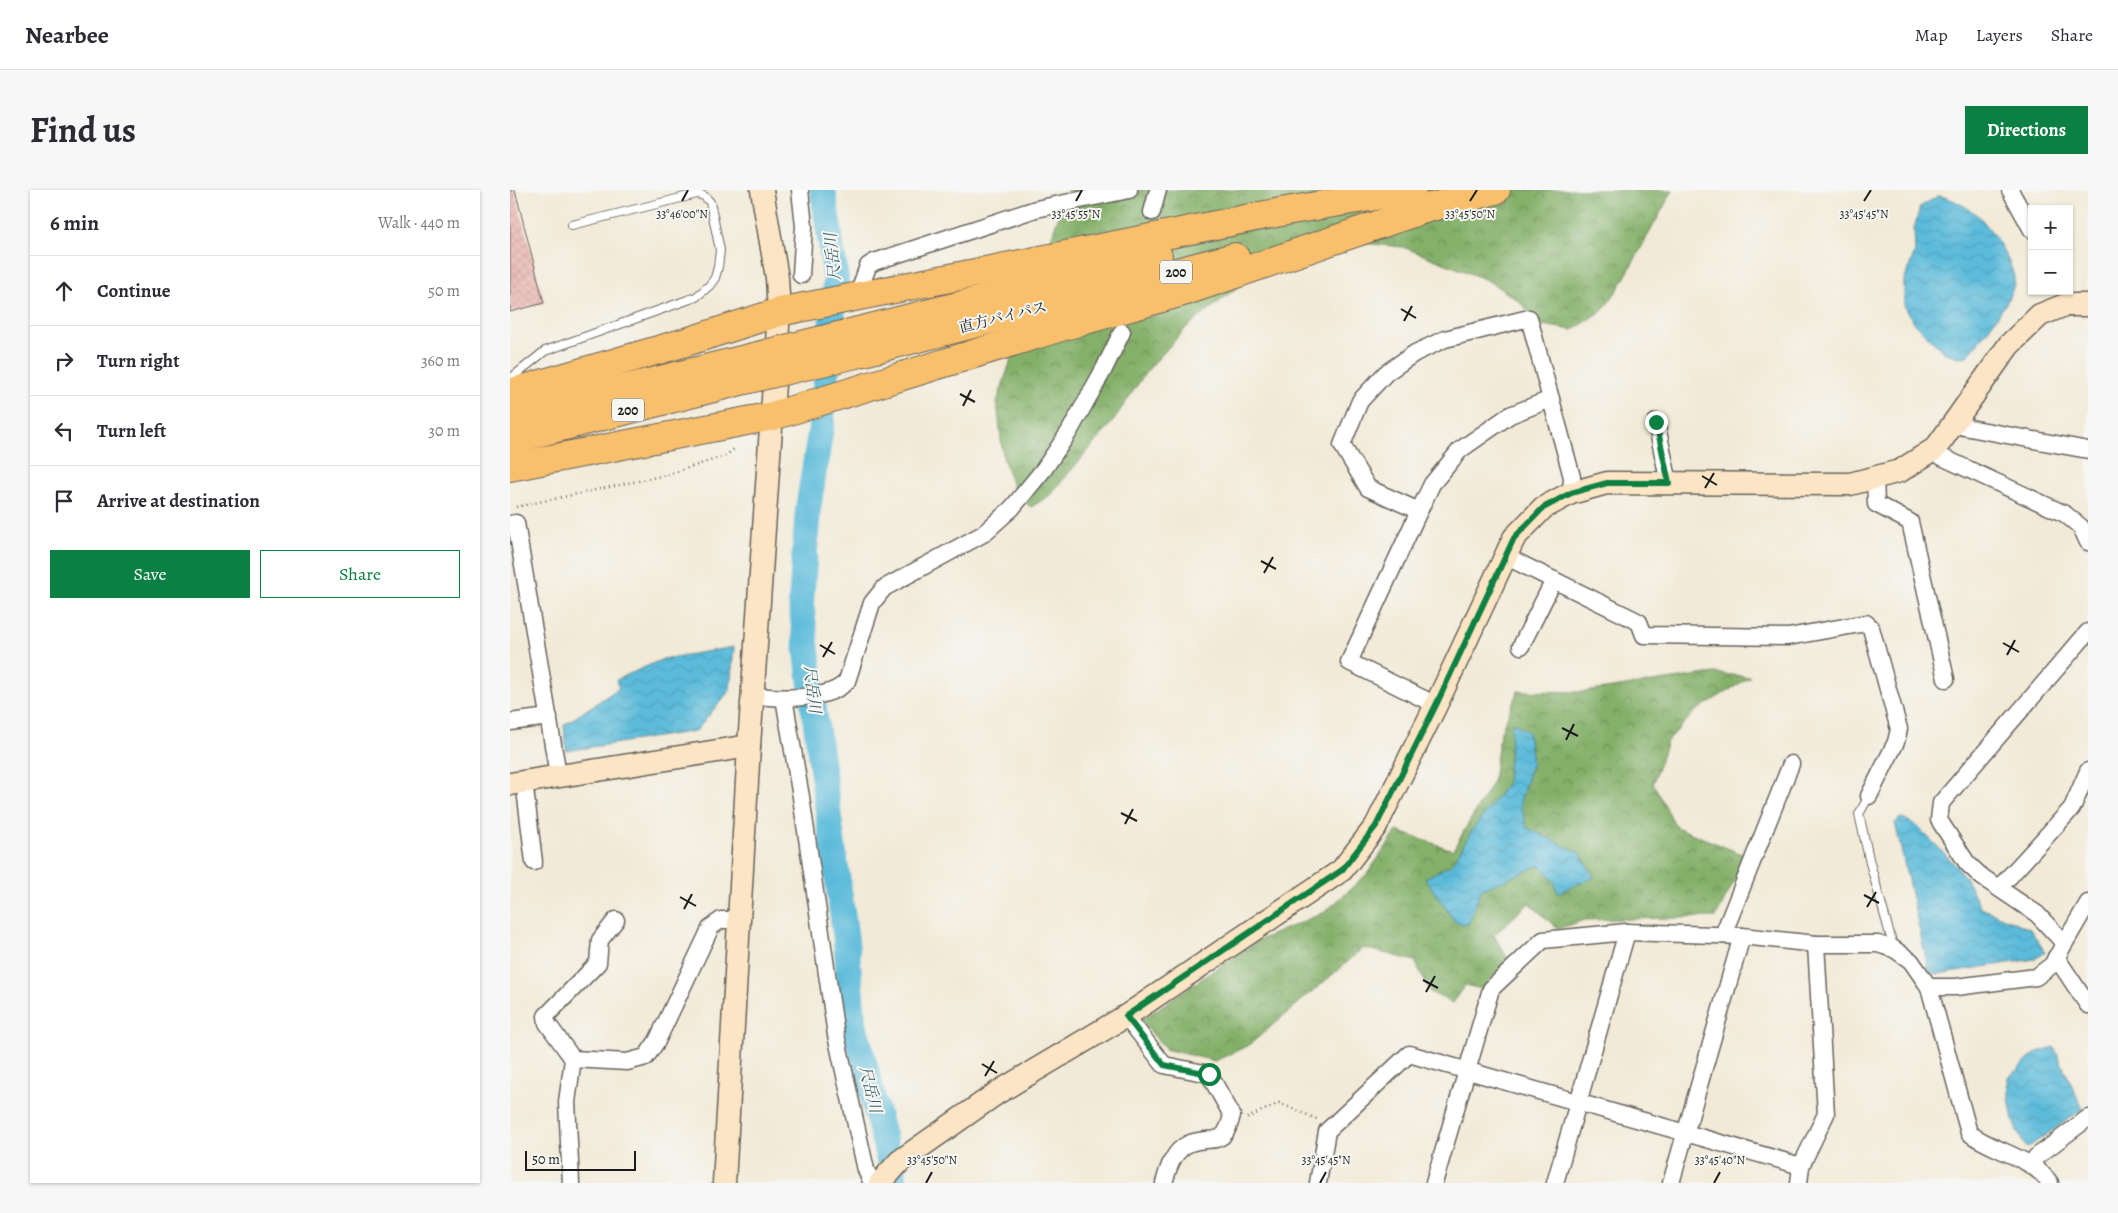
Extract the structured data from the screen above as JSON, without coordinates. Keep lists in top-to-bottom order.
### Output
{
  "streets": {
    "highway": ["200", "直方バイパス"]
  },
  "water": ["尺岳川"],
  "scale_bar": "50 m",
  "page": {
    "header": "Nearbee",
    "nav": ["Map", "Layers", "Share"],
    "title": "Find us",
    "buttons": [
      "Directions",
      ["Save", "Share"]
    ],
    "heading": ["6 min", "Walk · 440 m"],
    "map_buttons": ["+", "−"],
    "list": [
      ["Continue", "50 m"],
      ["Turn right", "360 m"],
      ["Turn left", "30 m"],
      "Arrive at destination"
    ],
    "scale": "50 m"
  },
  "coordinates": [
    "33°46'00\"N",
    "33°45'55\"N",
    "33°45'50\"N",
    "33°45'45\"N",
    "33°45'40\"N"
  ]
}
